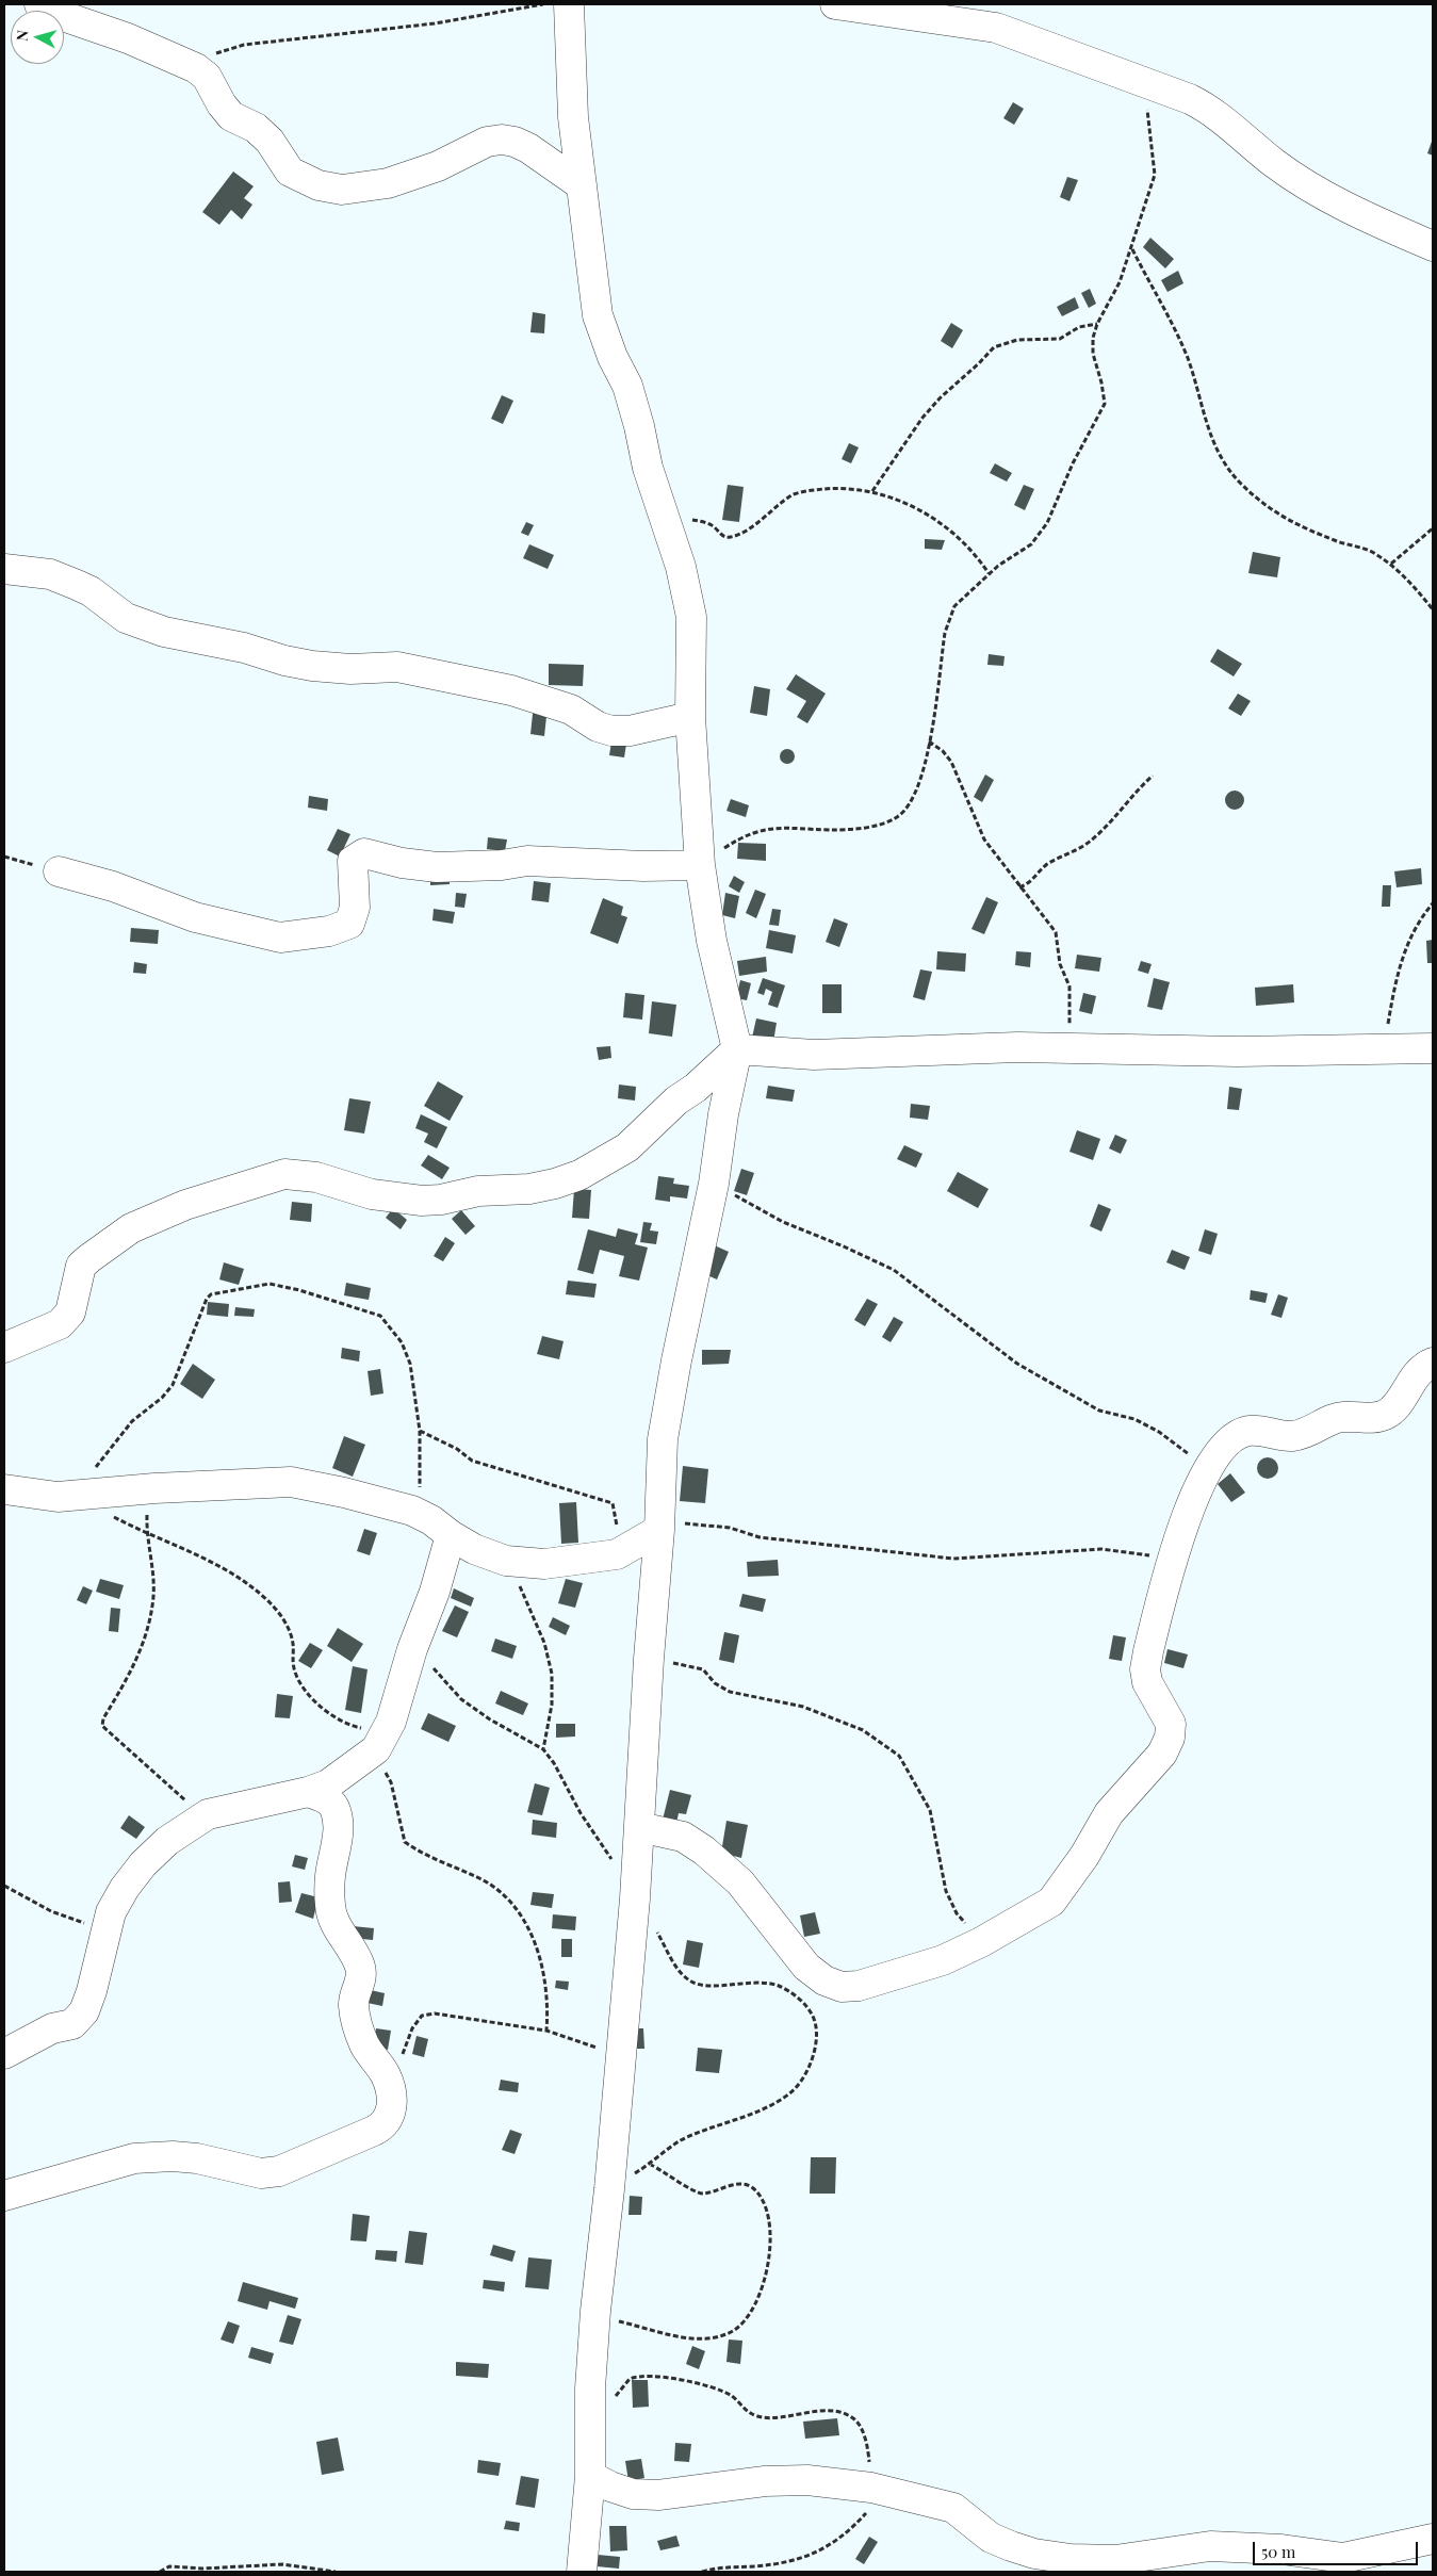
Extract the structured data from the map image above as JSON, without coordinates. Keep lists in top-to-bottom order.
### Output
{
  "scale_bar": "50 m",
  "north": "left"
}
